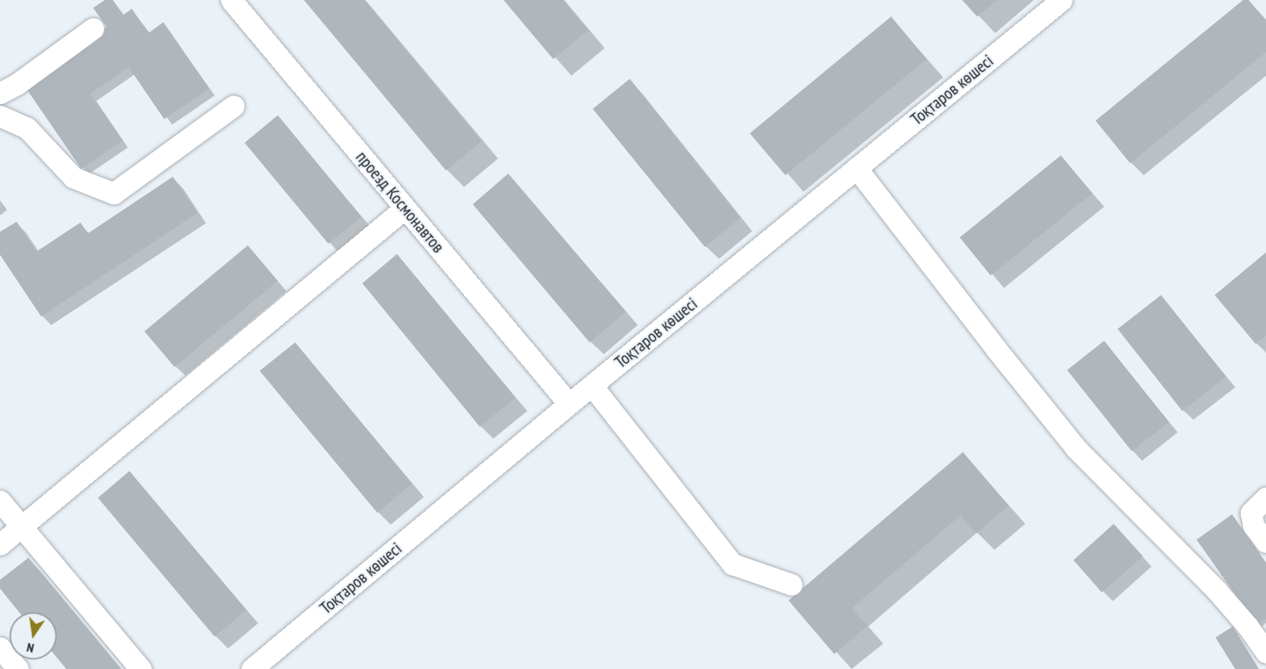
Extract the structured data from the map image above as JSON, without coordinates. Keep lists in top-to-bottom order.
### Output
{
  "streets": {
    "street": ["Тоқтаров көшесі", "проезд Космонавтов"]
  },
  "crossings": [
    ["Тоқтаров көшесі", "проезд Космонавтов"]
  ],
  "north": "bottom"
}
